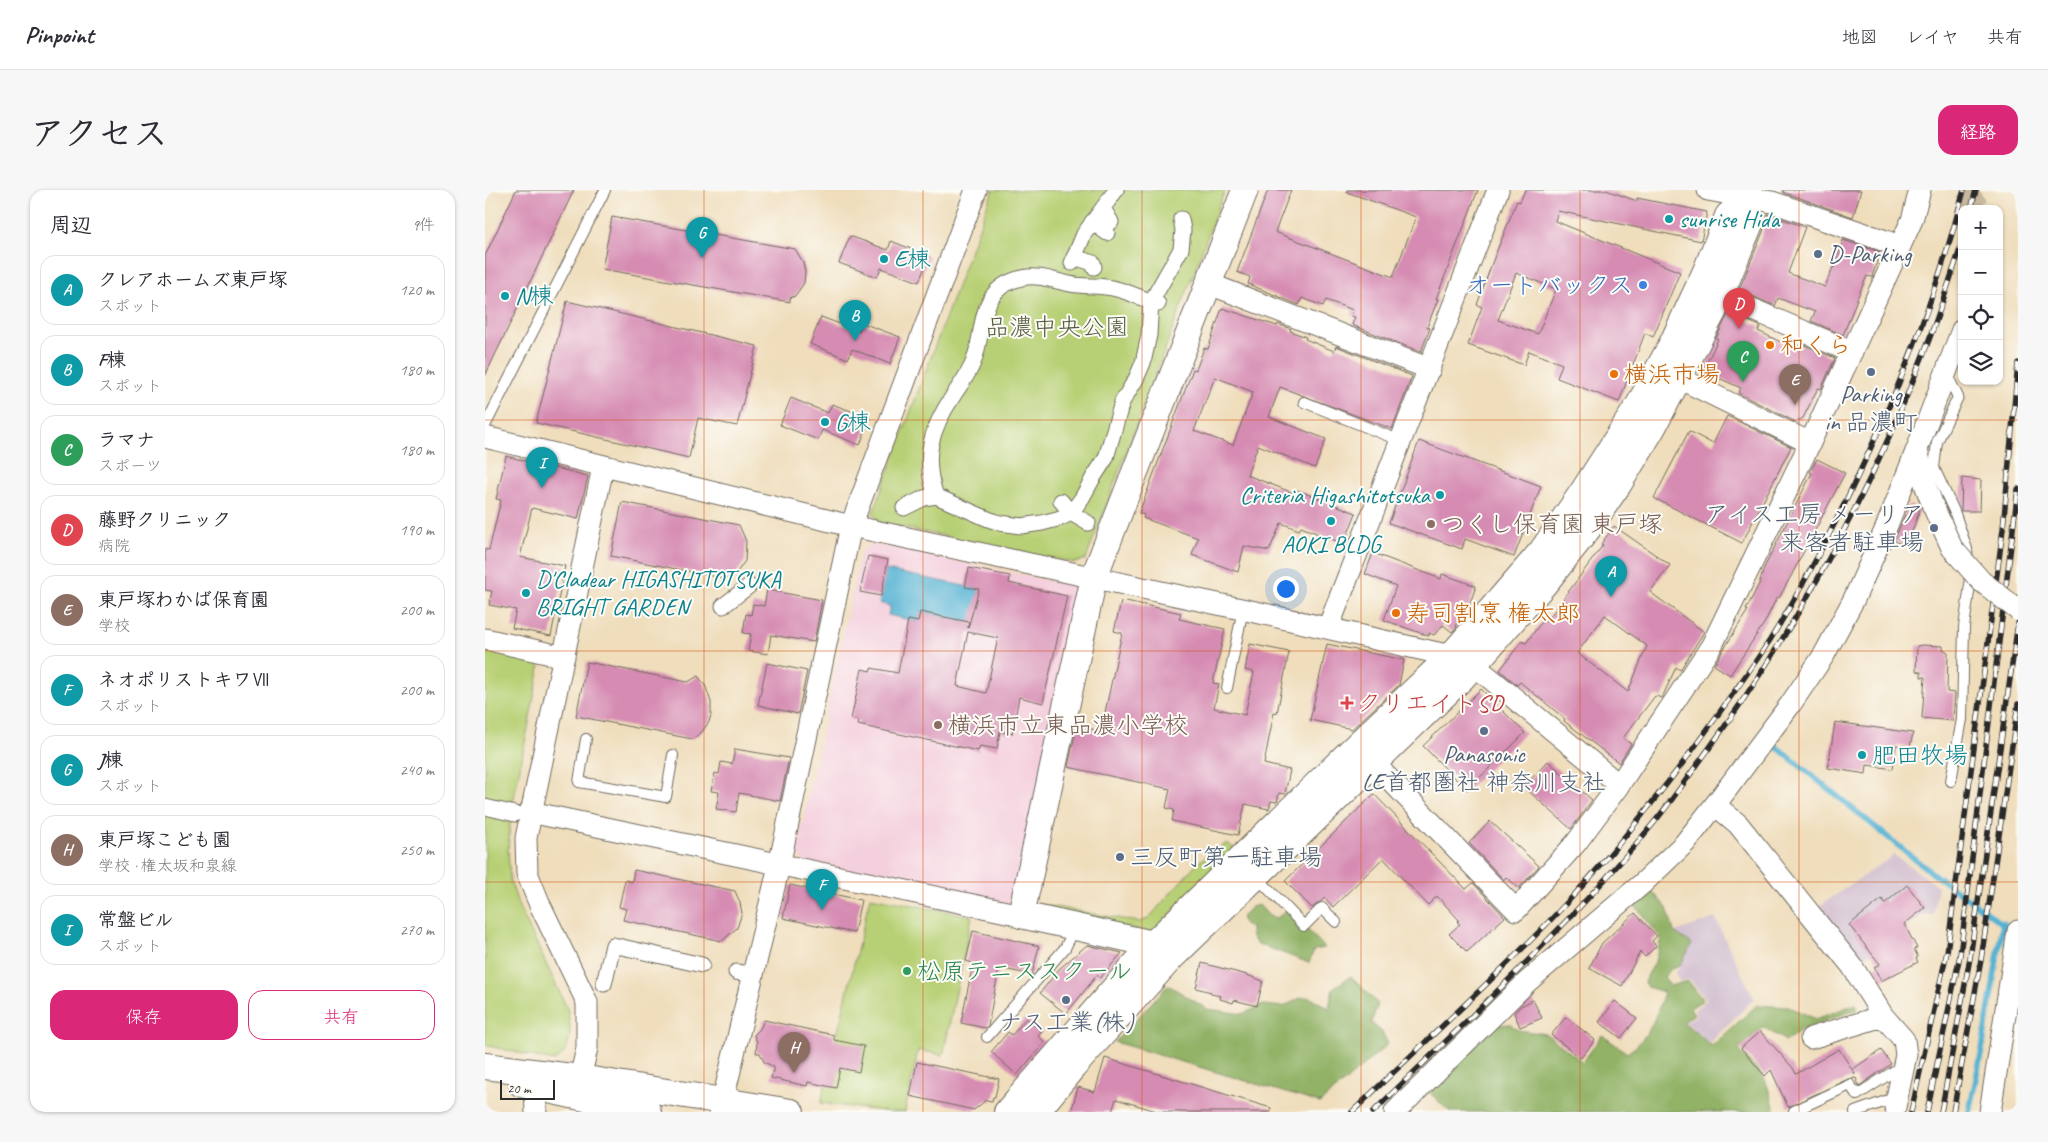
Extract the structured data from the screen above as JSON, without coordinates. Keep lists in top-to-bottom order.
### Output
{
  "parks": ["品濃中央公園"],
  "places": {
    "other": [
      "sunrise Hida",
      "D-Parking",
      "E棟",
      "オートバックス",
      "N棟",
      "和くら",
      "Parking in 品濃町",
      "横浜市場",
      "G棟",
      "Criteria Higashitotsuka",
      "AOKI BLDG",
      "つくし保育園 東戸塚",
      "アイス工房 メーリア 来客者駐車場",
      "D'Cladear HIGASHITOTSUKA BRIGHT GARDEN",
      "寿司割烹 権太郎",
      "横浜市立東品濃小学校",
      "Panasonic LE首都圏社 神奈川支社",
      "肥田牧場",
      "三反町第一駐車場",
      "松原テニススクール",
      "ナス工業(株)"
    ],
    "health": ["クリエイトSD"]
  },
  "scale_bar": "20 m",
  "page": {
    "header": "Pinpoint",
    "nav": ["地図", "レイヤ", "共有"],
    "title": "アクセス",
    "buttons": [
      "経路",
      ["保存", "共有"]
    ],
    "heading": ["周辺", "9件"],
    "map_buttons": ["+", "−"],
    "pins": [
      "G",
      "D",
      "B",
      "C",
      "E",
      "I",
      "A",
      "F",
      "H"
    ],
    "list": [
      {
        "mark": "A",
        "name": "クレアホームズ東戸塚",
        "note": "スポット",
        "value": "120 m"
      },
      {
        "mark": "B",
        "name": "F棟",
        "note": "スポット",
        "value": "180 m"
      },
      {
        "mark": "C",
        "name": "ラマナ",
        "note": "スポーツ",
        "value": "180 m"
      },
      {
        "mark": "D",
        "name": "藤野クリニック",
        "note": "病院",
        "value": "190 m"
      },
      {
        "mark": "E",
        "name": "東戸塚わかば保育園",
        "note": "学校",
        "value": "200 m"
      },
      {
        "mark": "F",
        "name": "ネオポリストキワⅦ",
        "note": "スポット",
        "value": "200 m"
      },
      {
        "mark": "G",
        "name": "J棟",
        "note": "スポット",
        "value": "240 m"
      },
      {
        "mark": "H",
        "name": "東戸塚こども園",
        "note": "学校 · 権太坂和泉線",
        "value": "250 m"
      },
      {
        "mark": "I",
        "name": "常盤ビル",
        "note": "スポット",
        "value": "270 m"
      }
    ],
    "scale": "20 m"
  }
}
